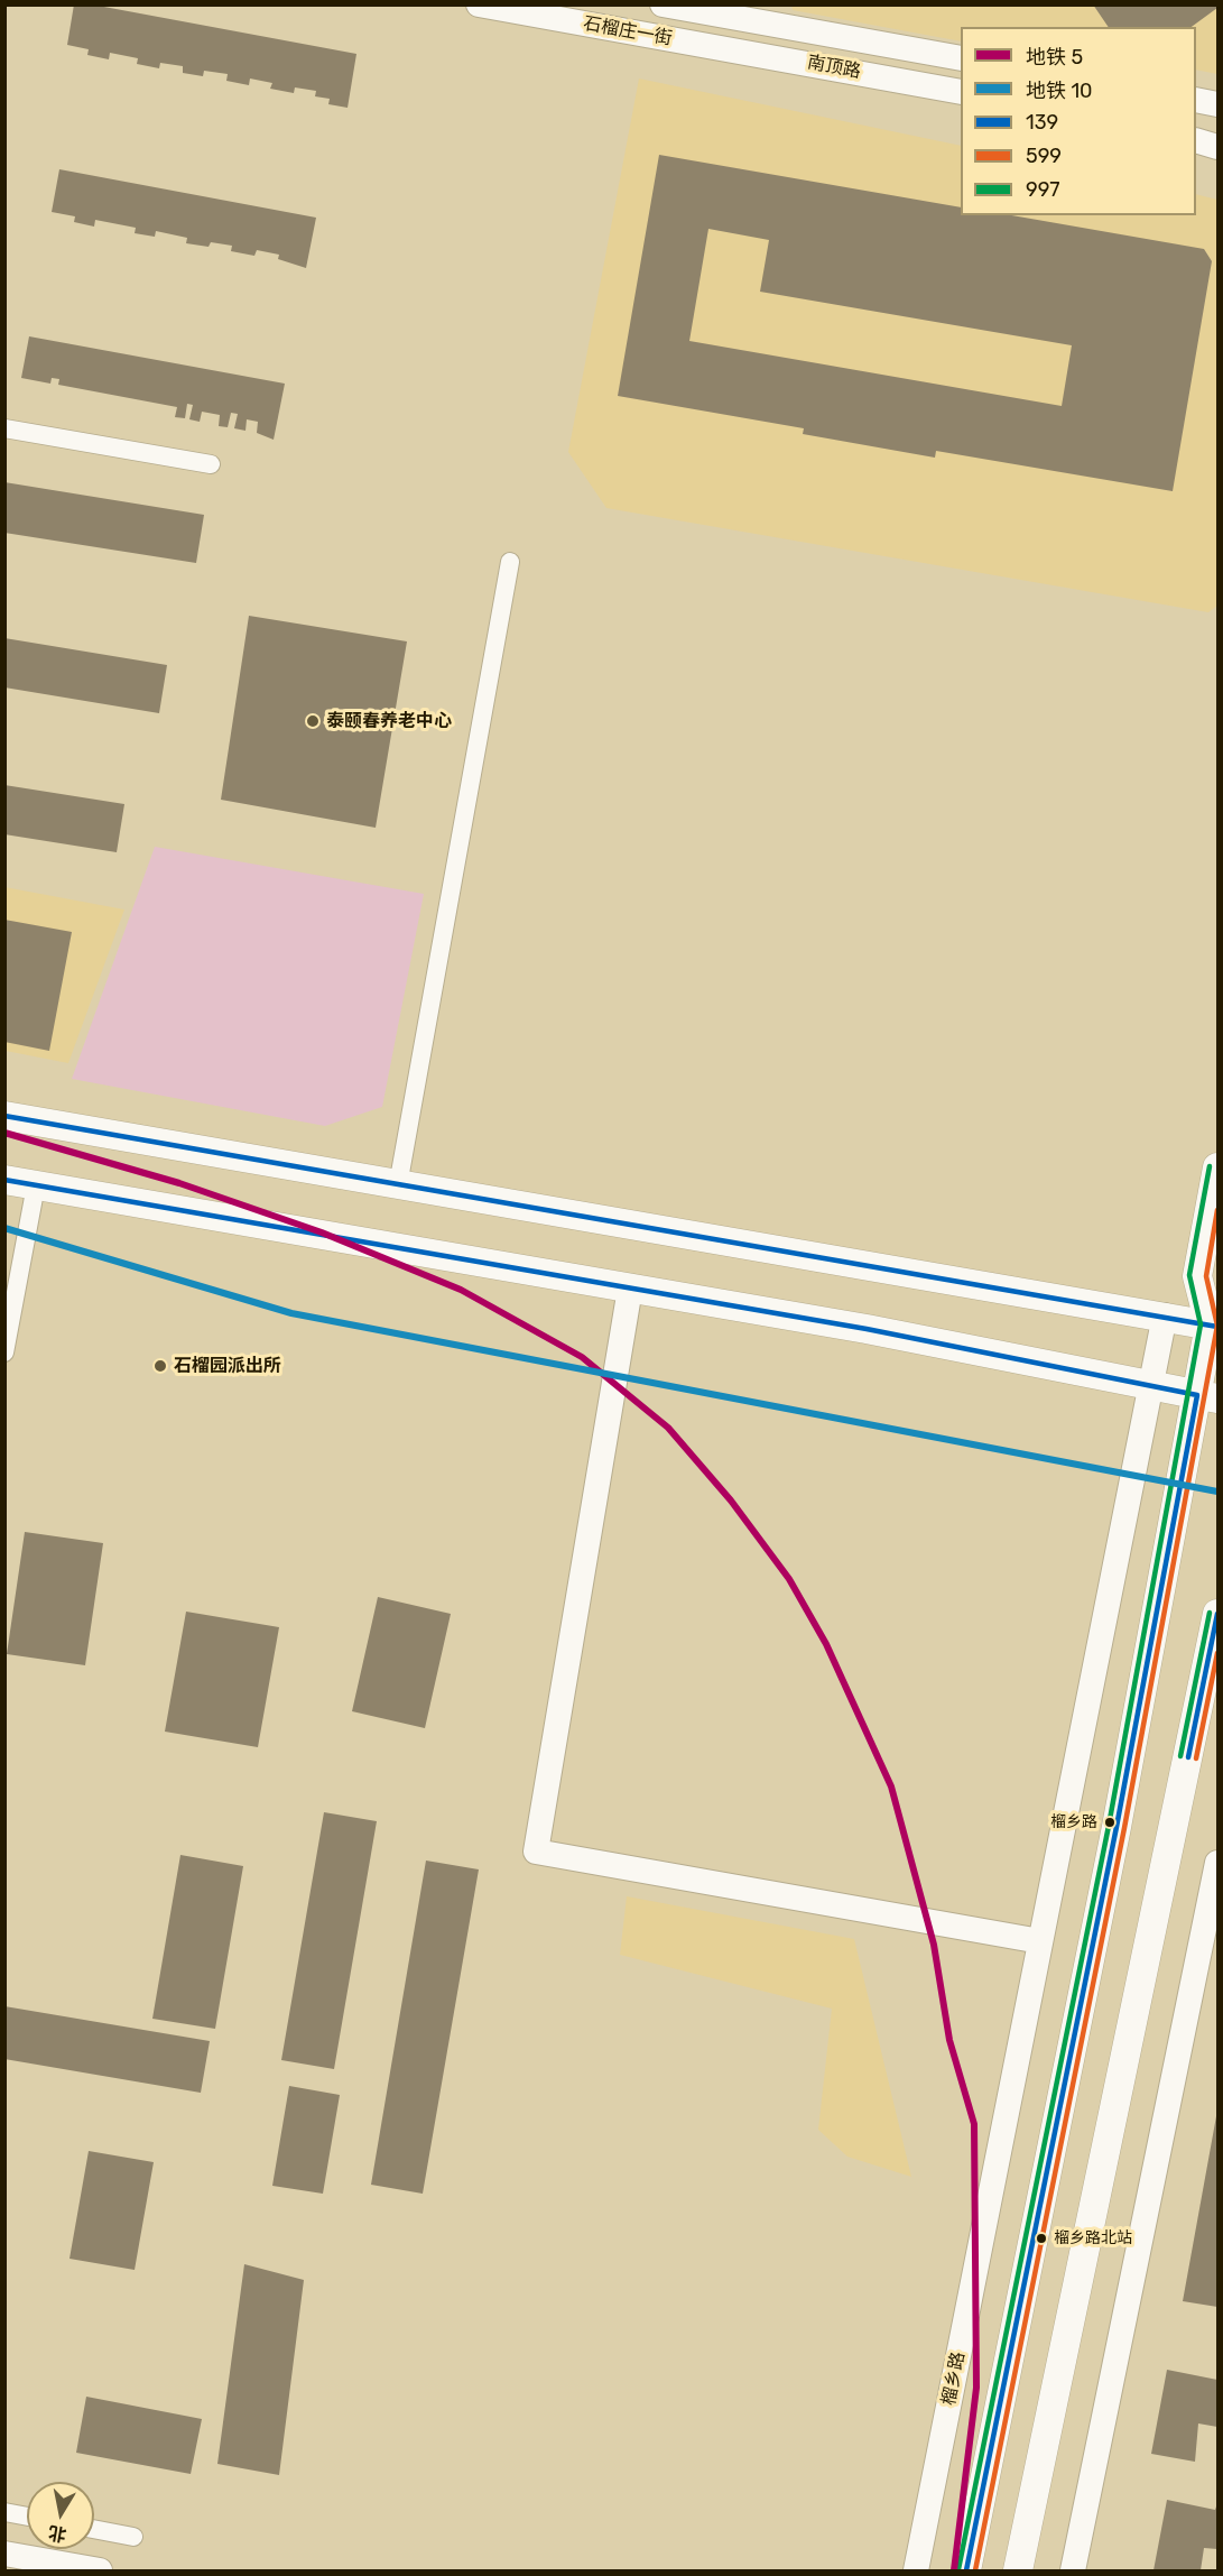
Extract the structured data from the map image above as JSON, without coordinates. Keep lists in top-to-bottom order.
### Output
{
  "streets": {
    "street": ["石榴庄一街", "南顶路", "榴乡路"]
  },
  "crossings": [
    ["石榴庄一街", "南顶路"]
  ],
  "places": [
    "泰颐春养老中心",
    "石榴园派出所",
    "榴乡路",
    "榴乡路北站"
  ],
  "lines": [
    "transit line 139",
    "metro line 5",
    "transit line 997",
    "transit line 599",
    "metro line 10"
  ],
  "legend": [
    "地铁 5",
    "地铁 10",
    "139",
    "599",
    "997"
  ],
  "north": "bottom"
}
